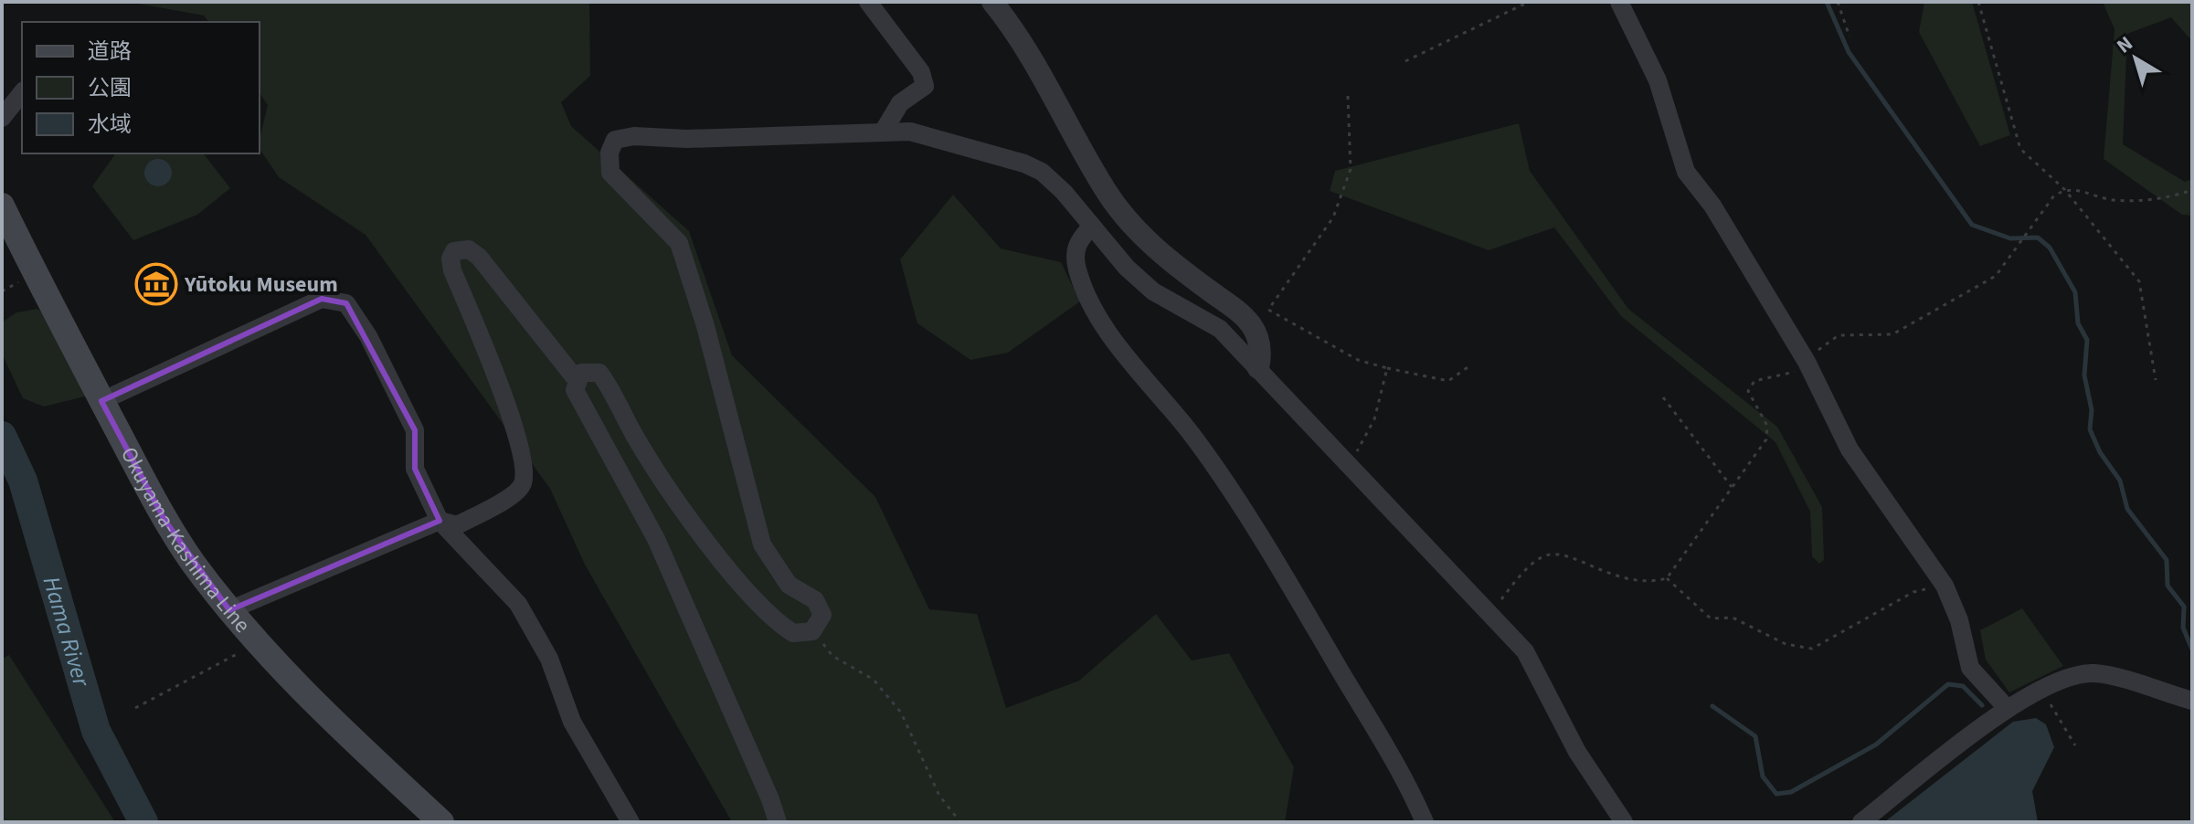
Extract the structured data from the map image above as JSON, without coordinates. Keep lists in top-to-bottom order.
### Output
{
  "streets": {
    "main road": ["Okuyama-Kashima Line"]
  },
  "water": ["Hama River"],
  "places": {
    "museum": ["Yūtoku Museum"]
  },
  "legend": ["道路", "公園", "水域"],
  "north": "top left"
}
